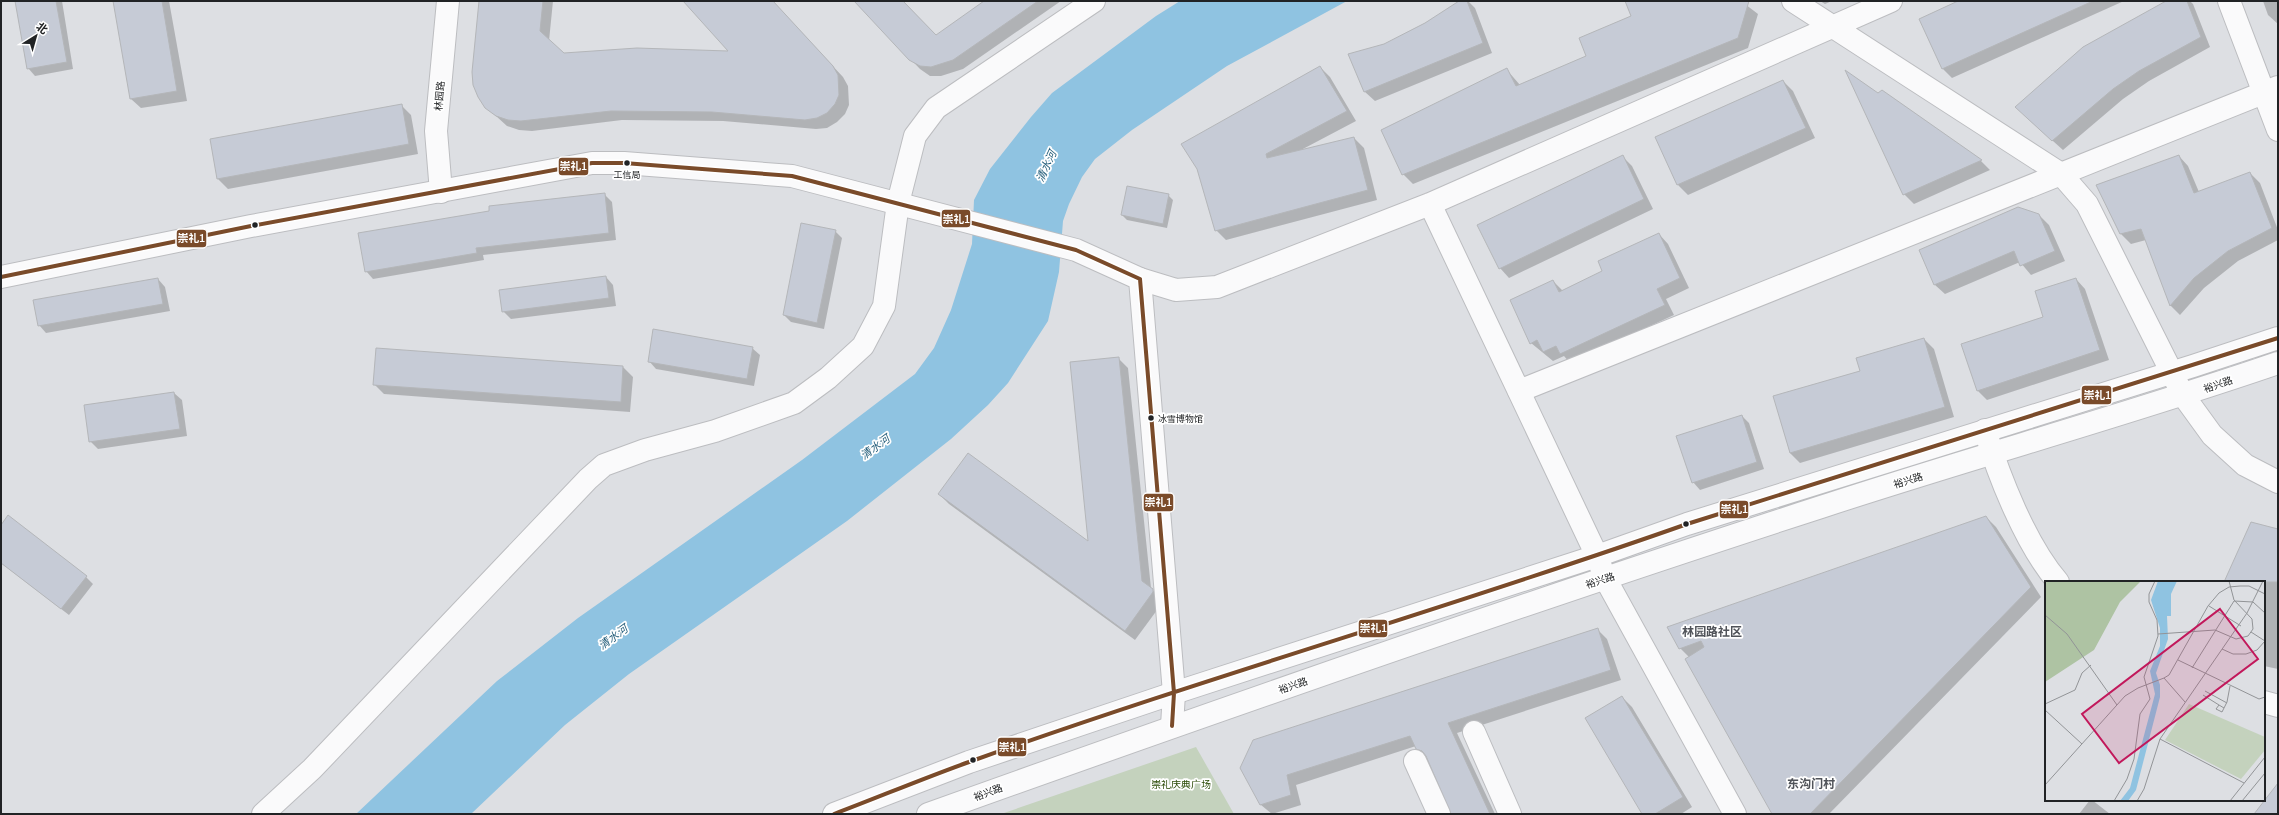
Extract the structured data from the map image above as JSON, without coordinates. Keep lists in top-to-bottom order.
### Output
{
  "streets": {
    "street": ["林园路", "裕兴路"]
  },
  "districts": ["林园路社区", "东沟门村"],
  "water": ["清水河"],
  "parks": ["崇礼庆典广场"],
  "places": ["工信局", "冰雪博物馆"],
  "lines": ["transit line 崇礼1"],
  "north": "top right"
}
